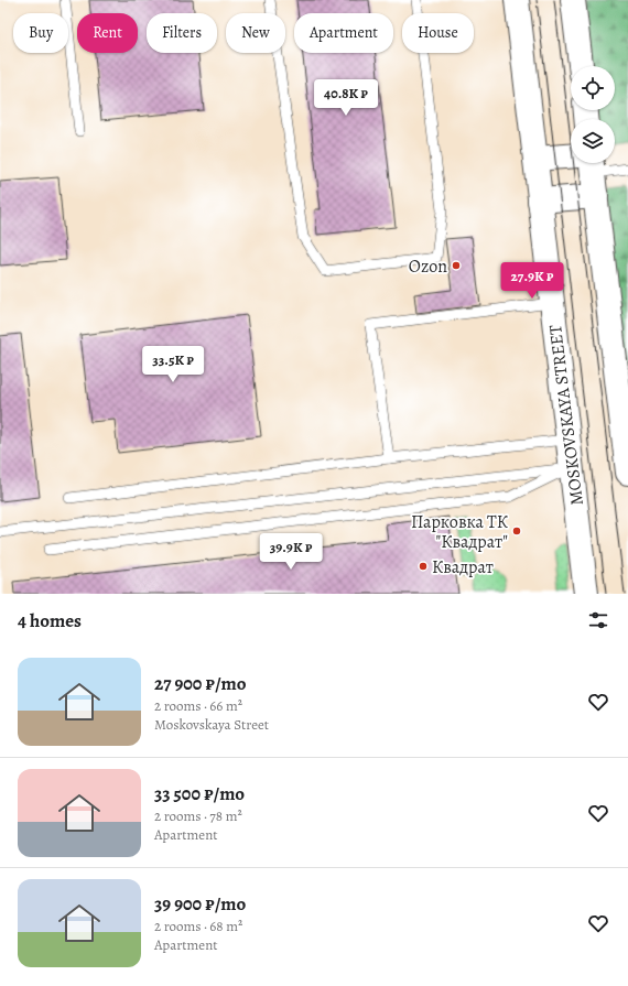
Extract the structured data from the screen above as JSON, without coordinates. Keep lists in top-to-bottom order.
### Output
{
  "streets": {
    "street": ["MOSKOVSKAYA STREET"]
  },
  "places": ["Ozon", "Парковка ТК \"Квадрат\"", "Квадрат"],
  "page": {
    "chip": [
      "Buy",
      "Rent",
      "Filters",
      "New",
      "Apartment",
      "House"
    ],
    "price": [
      "40.8K ₽",
      "27.9K ₽",
      "33.5K ₽",
      "39.9K ₽"
    ],
    "heading": "4 homes",
    "list": [
      {
        "name": "27 900 ₽/mo",
        "note": "2 rooms · 66 m² · Moskovskaya Street"
      },
      {
        "name": "33 500 ₽/mo",
        "note": "2 rooms · 78 m² · Apartment"
      },
      {
        "name": "39 900 ₽/mo",
        "note": "2 rooms · 68 m² · Apartment"
      }
    ]
  }
}
